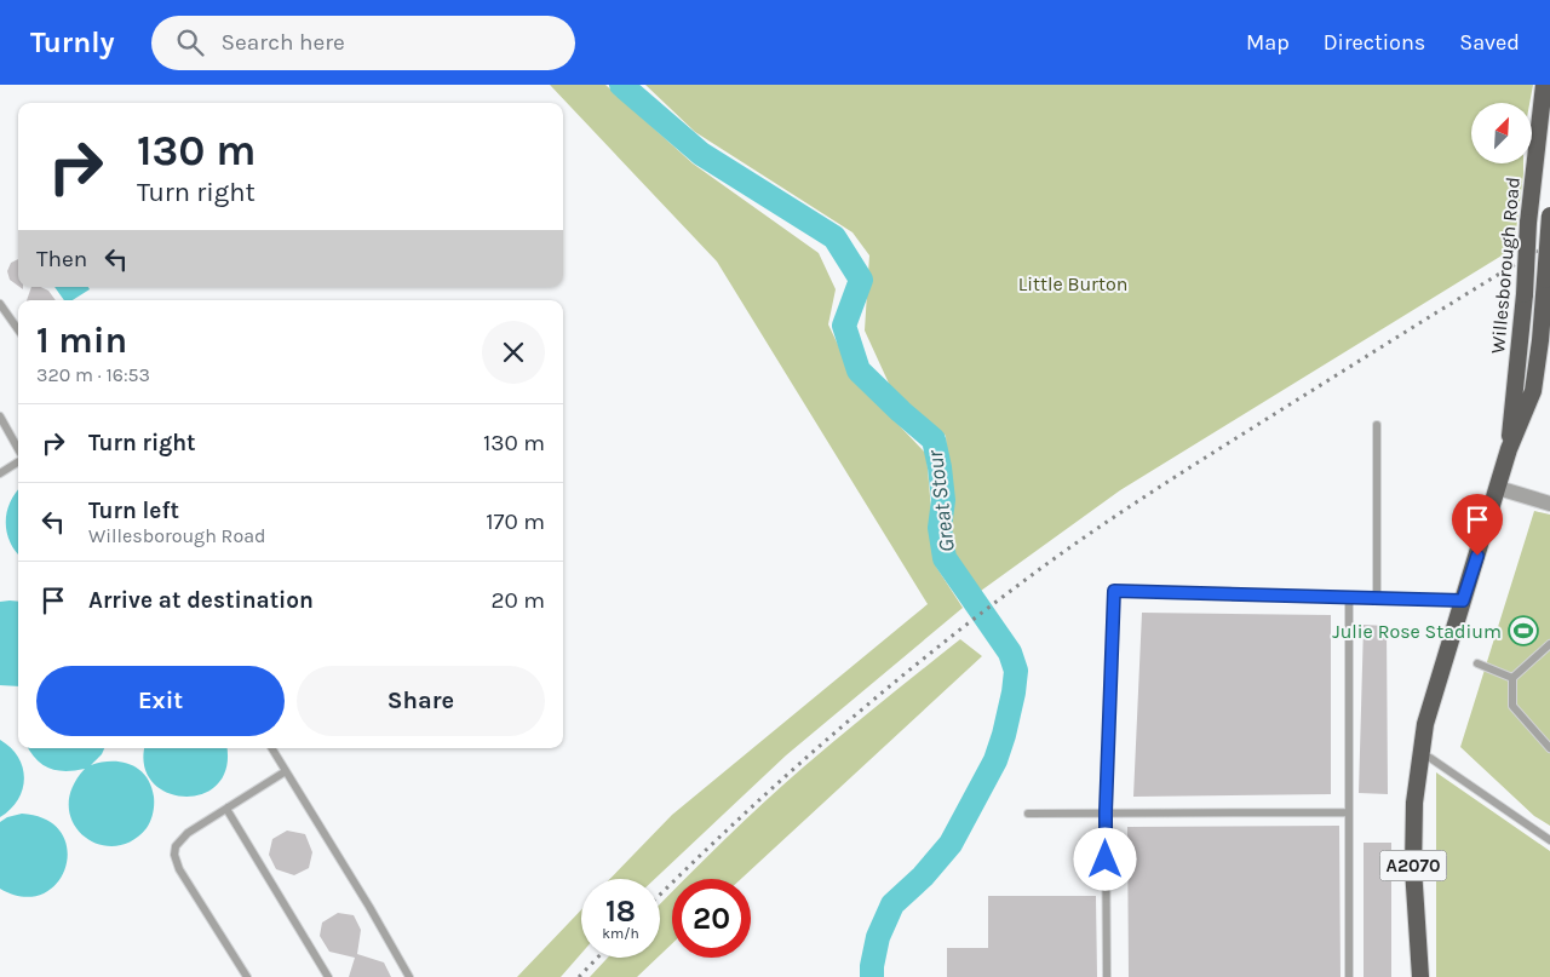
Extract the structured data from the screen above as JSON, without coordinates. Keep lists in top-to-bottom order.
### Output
{
  "streets": {
    "main road": ["Willesborough Road", "A2070"]
  },
  "water": ["Great Stour"],
  "parks": ["Little Burton"],
  "places": {
    "sports": ["Julie Rose Stadium"]
  },
  "north": "top right",
  "page": {
    "header": "Turnly",
    "search": "Search here",
    "nav": ["Map", "Directions", "Saved"],
    "turn": ["130 m", "Turn right"],
    "then": "Then",
    "heading": ["1 min", "320 m · 16:53"],
    "list": [
      {
        "name": "Turn right",
        "value": "130 m"
      },
      {
        "name": "Turn left",
        "note": "Willesborough Road",
        "value": "170 m"
      },
      {
        "name": "Arrive at destination",
        "value": "20 m"
      }
    ],
    "buttons": ["Exit", "Share"],
    "speed": "18 km/h",
    "limit": "20"
  }
}
